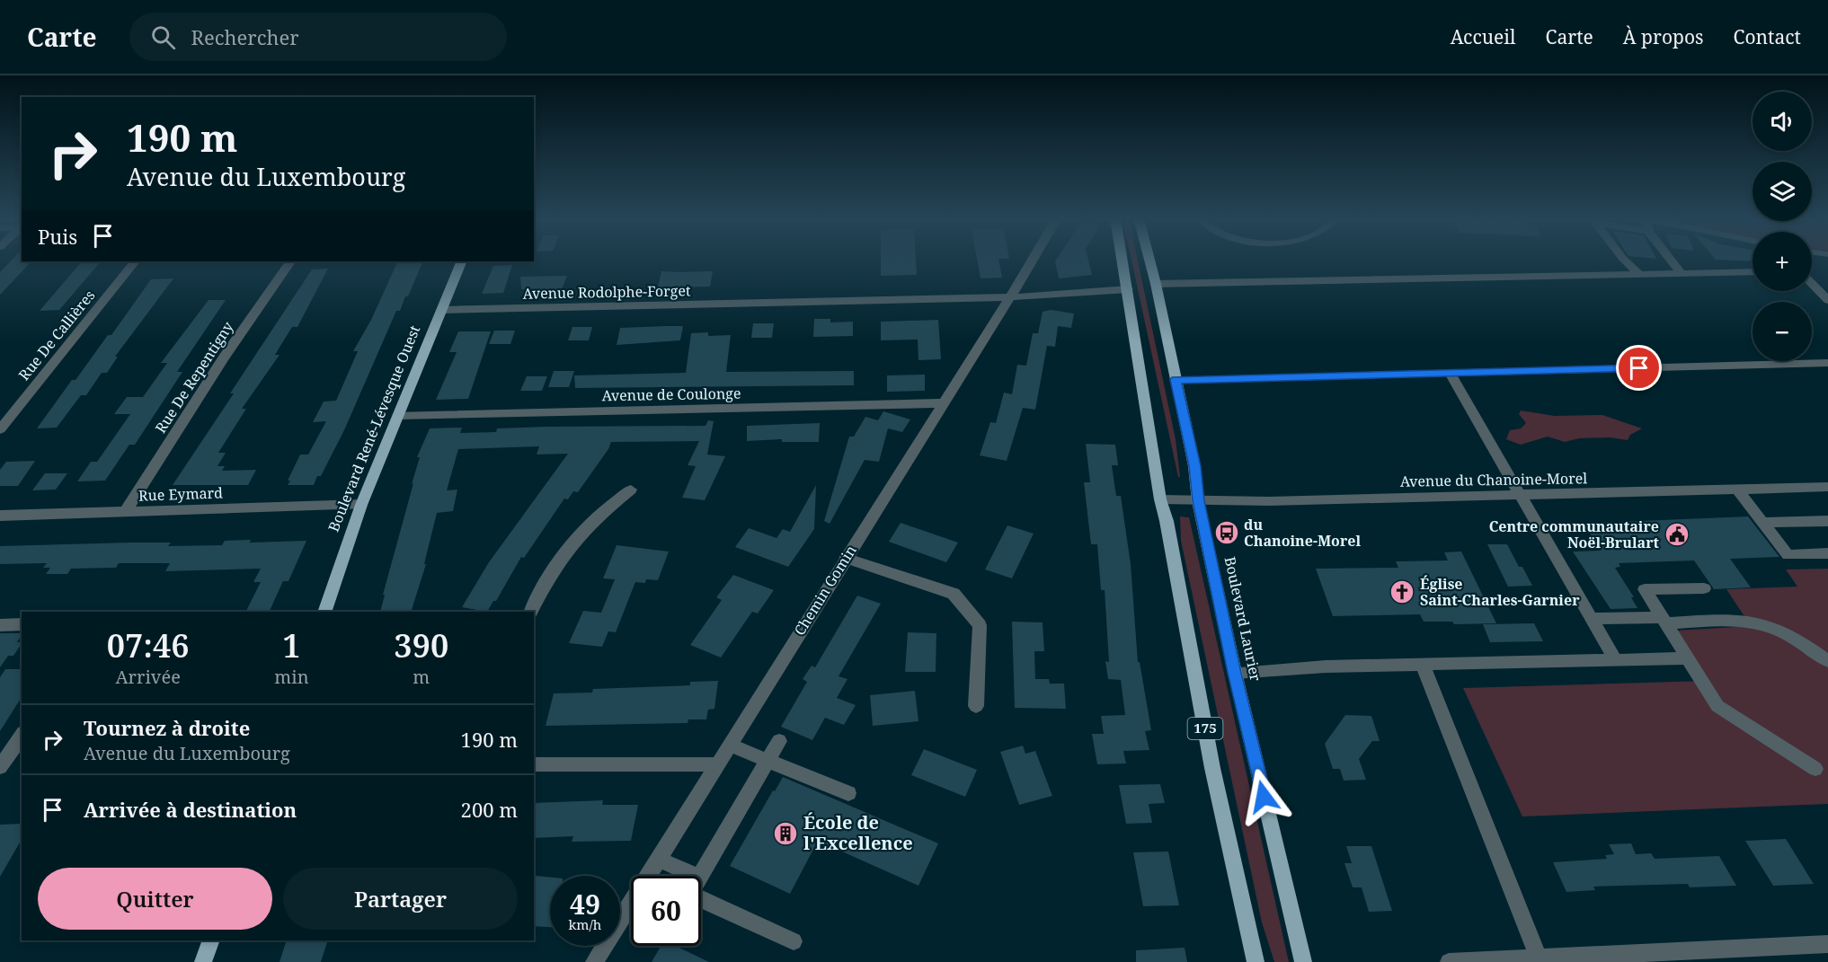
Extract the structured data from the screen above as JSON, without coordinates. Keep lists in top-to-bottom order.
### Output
{
  "streets": {
    "main road": ["Boulevard René-Lévesque Ouest", "Boulevard Laurier", "175"],
    "street": [
      "Avenue Rodolphe-Forget",
      "Rue De Callières",
      "Rue De Repentigny",
      "Avenue de Coulonge",
      "Avenue du Chanoine-Morel",
      "Rue Eymard",
      "Chemin Gomin"
    ]
  },
  "crossings": [
    ["Avenue Rodolphe-Forget", "Boulevard René-Lévesque Ouest"],
    ["Avenue Rodolphe-Forget", "Chemin Gomin"],
    ["Avenue Rodolphe-Forget", "175"],
    ["Rue De Repentigny", "Rue Eymard"],
    ["Avenue de Coulonge", "Boulevard René-Lévesque Ouest"],
    ["Avenue de Coulonge", "Chemin Gomin"],
    ["Boulevard René-Lévesque Ouest", "Rue Eymard"],
    ["Avenue du Chanoine-Morel", "Boulevard Laurier"],
    ["Avenue du Chanoine-Morel", "175"]
  ],
  "places": {
    "bus stop": ["du Chanoine-Morel"],
    "public building": ["Centre communautaire Noël-Brulart"],
    "church": ["Église Saint-Charles-Garnier"],
    "building": ["École de l'Excellence"]
  },
  "page": {
    "header": "Carte",
    "search": "Rechercher",
    "nav": [
      "Accueil",
      "Carte",
      "À propos",
      "Contact"
    ],
    "map_buttons": ["+", "−"],
    "turn": ["190 m", "Avenue du Luxembourg"],
    "then": "Puis",
    "eta": [
      "07:46",
      "Arrivée",
      "1",
      "min",
      "390",
      "m"
    ],
    "list": [
      {
        "name": "Tournez à droite",
        "note": "Avenue du Luxembourg",
        "value": "190 m"
      },
      {
        "name": "Arrivée à destination",
        "value": "200 m"
      }
    ],
    "buttons": ["Quitter", "Partager"],
    "speed": "49 km/h",
    "limit": "60"
  }
}
